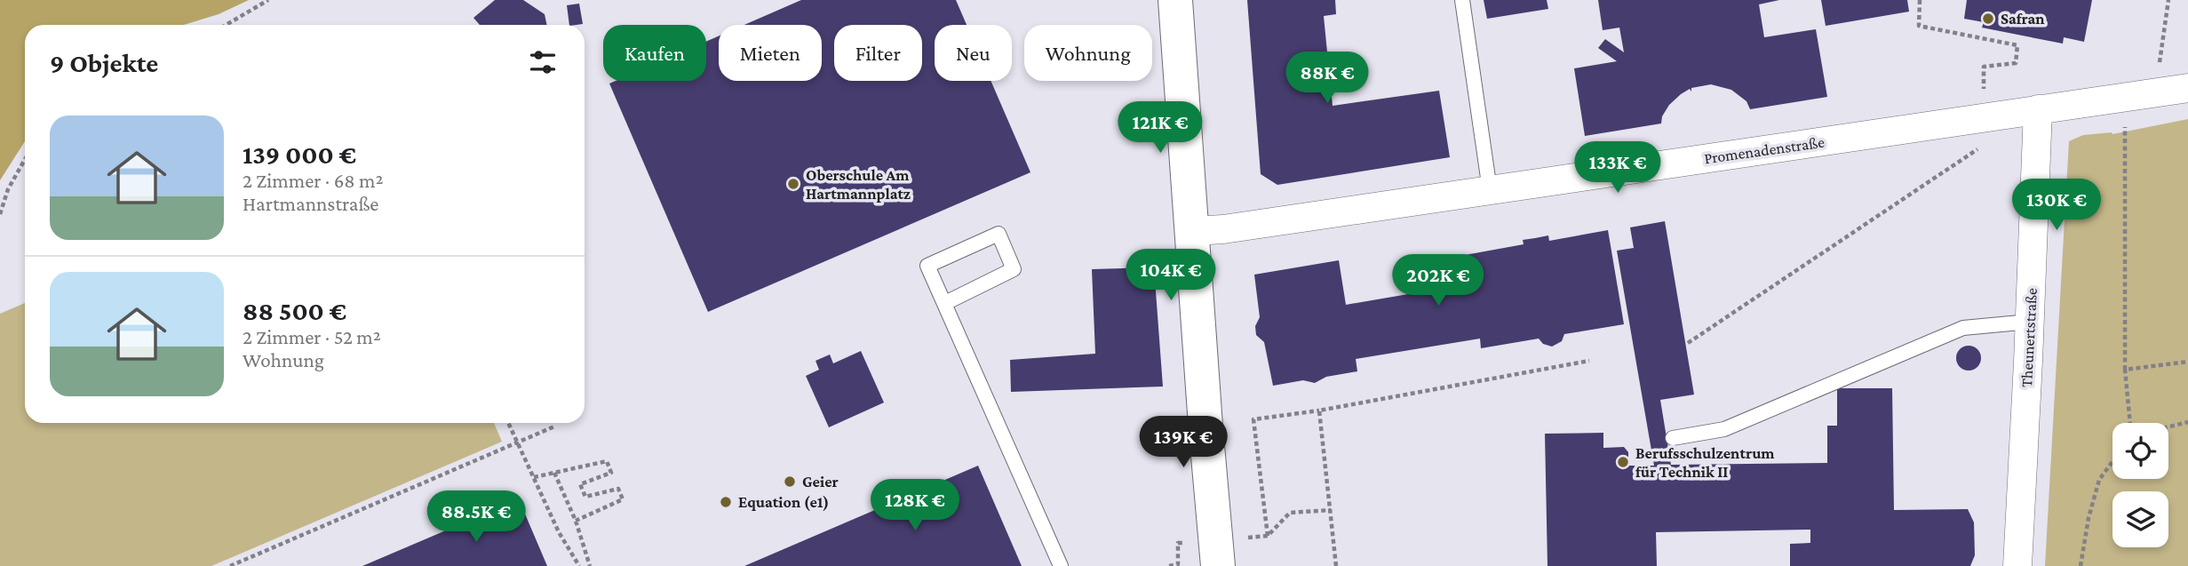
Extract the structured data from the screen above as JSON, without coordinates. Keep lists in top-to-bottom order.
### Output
{
  "streets": {
    "street": ["Promenadenstraße", "Theunertstraße"]
  },
  "crossings": [
    ["Promenadenstraße", "Theunertstraße"]
  ],
  "places": [
    "Safran",
    "Oberschule Am Hartmannplatz",
    "Berufsschulzentrum für Technik II",
    "Geier",
    "Equation (e1)"
  ],
  "page": {
    "chip": [
      "Kaufen",
      "Mieten",
      "Filter",
      "Neu",
      "Wohnung"
    ],
    "heading": "9 Objekte",
    "price": [
      "88K €",
      "121K €",
      "133K €",
      "130K €",
      "104K €",
      "202K €",
      "139K €",
      "128K €",
      "88.5K €"
    ],
    "list": [
      {
        "name": "139 000 €",
        "note": "2 Zimmer · 68 m² · Hartmannstraße"
      },
      {
        "name": "88 500 €",
        "note": "2 Zimmer · 52 m² · Wohnung"
      }
    ]
  }
}
